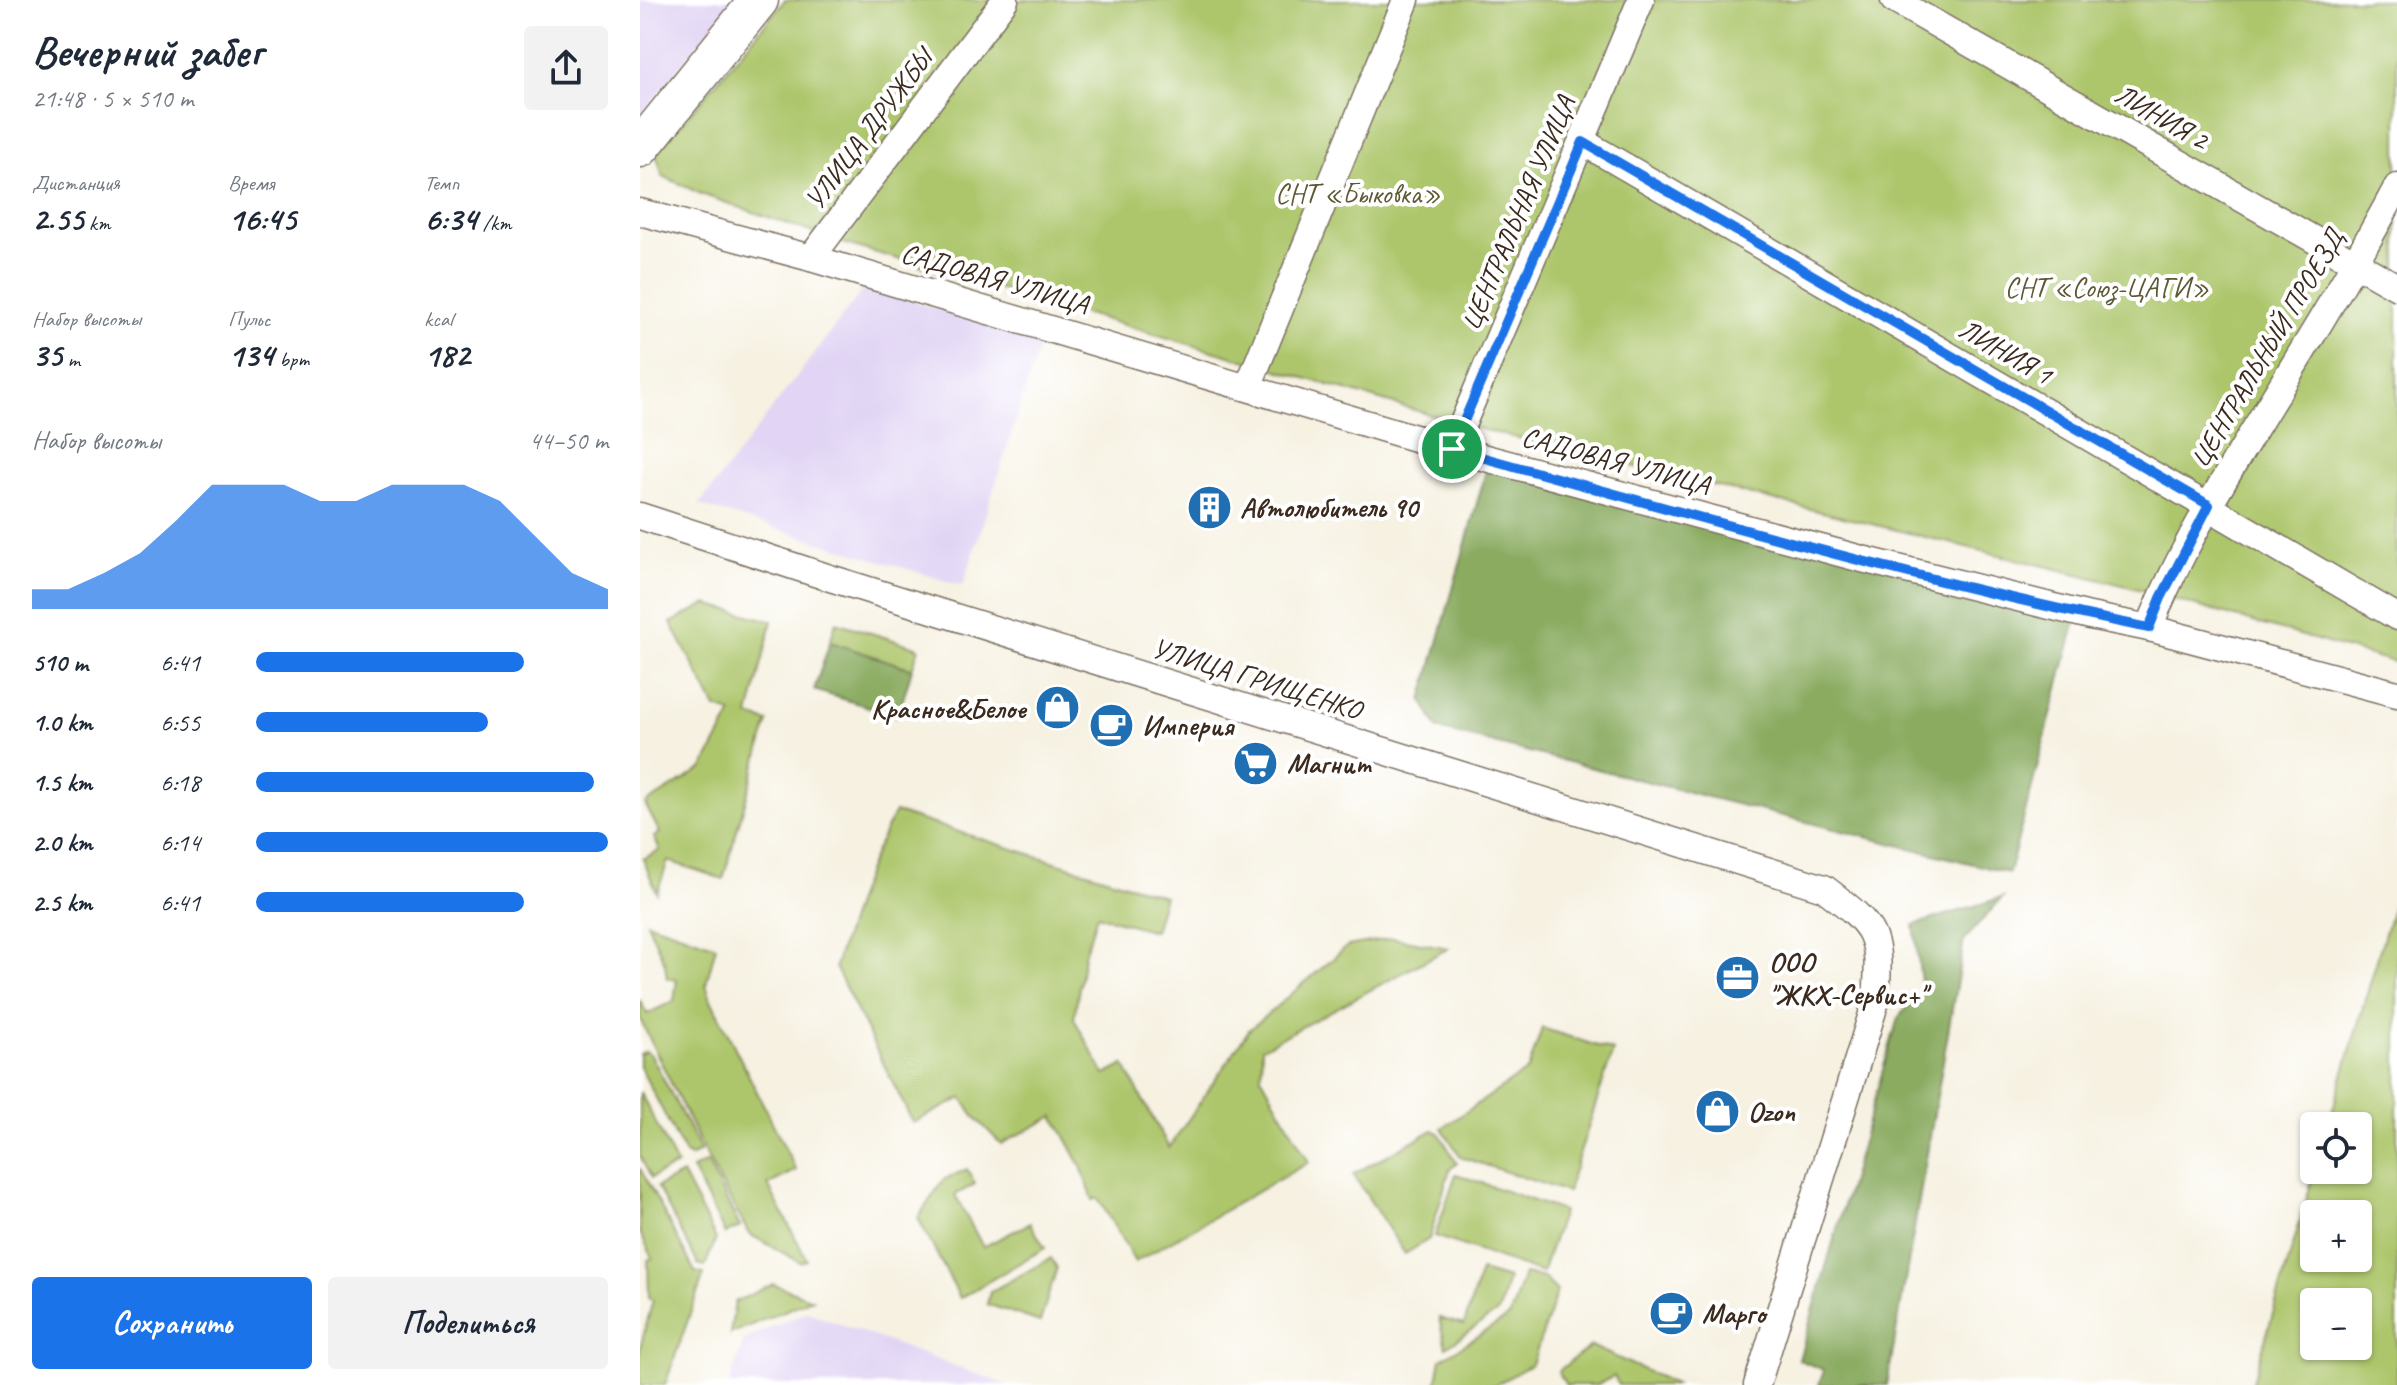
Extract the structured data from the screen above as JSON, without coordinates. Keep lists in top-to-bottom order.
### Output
{
  "streets": {
    "street": [
      "ЛИНИЯ 2",
      "УЛИЦА ДРУЖБЫ",
      "ЦЕНТРАЛЬНАЯ УЛИЦА",
      "САДОВАЯ УЛИЦА",
      "ЦЕНТРАЛЬНЫЙ ПРОЕЗД",
      "ЛИНИЯ 1",
      "УЛИЦА ГРИЩЕНКО"
    ]
  },
  "crossings": [
    ["ЛИНИЯ 2", "ЦЕНТРАЛЬНЫЙ ПРОЕЗД"],
    ["УЛИЦА ДРУЖБЫ", "САДОВАЯ УЛИЦА"],
    ["ЦЕНТРАЛЬНАЯ УЛИЦА", "САДОВАЯ УЛИЦА"],
    ["ЦЕНТРАЛЬНАЯ УЛИЦА", "ЛИНИЯ 1"],
    ["САДОВАЯ УЛИЦА", "ЦЕНТРАЛЬНЫЙ ПРОЕЗД"],
    ["ЦЕНТРАЛЬНЫЙ ПРОЕЗД", "ЛИНИЯ 1"]
  ],
  "parks": ["СНТ «Быковка»", "СНТ «Союз-ЦАГИ»"],
  "places": {
    "building": ["Автолюбитель 90"],
    "shop": ["Красное&Белое", "Ozon"],
    "cafe": ["Империя", "Марго"],
    "supermarket": ["Магнит"],
    "office": ["ООО \"ЖКХ-Сервис+\""]
  },
  "page": {
    "heading": ["Вечерний забег", "21:48 · 5 × 510 m"],
    "stats": [
      ["Дистанция", "2.55 km"],
      ["Время", "16:45"],
      ["Темп", "6:34 /km"],
      ["Набор высоты", "35 m"],
      ["Пульс", "134 bpm"],
      ["kcal", "182"]
    ],
    "chart": ["Набор высоты", "44–50 m"],
    "list": [
      {
        "name": "510 m",
        "note": "6:41"
      },
      {
        "name": "1.0 km",
        "note": "6:55"
      },
      {
        "name": "1.5 km",
        "note": "6:18"
      },
      {
        "name": "2.0 km",
        "note": "6:14"
      },
      {
        "name": "2.5 km",
        "note": "6:41"
      }
    ],
    "map_buttons": ["+", "−"],
    "buttons": ["Сохранить", "Поделиться"]
  }
}
